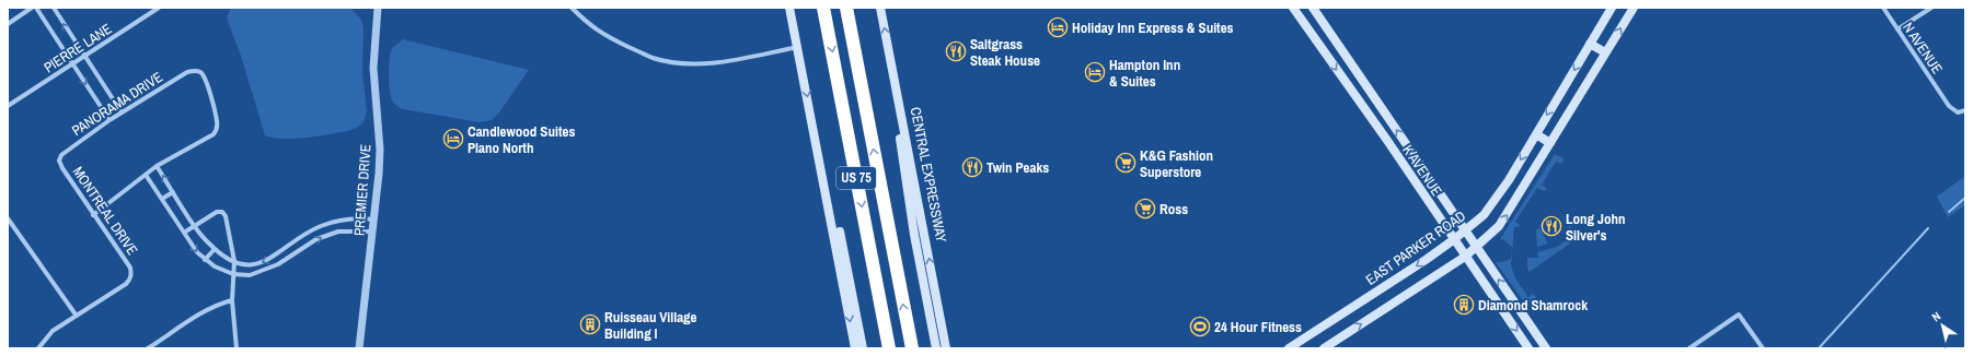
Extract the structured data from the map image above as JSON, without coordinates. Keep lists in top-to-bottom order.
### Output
{
  "streets": {
    "highway": ["US 75"],
    "main road": ["K AVENUE", "CENTRAL EXPRESSWAY", "EAST PARKER ROAD"],
    "street": [
      "PIERRE LANE",
      "N AVENUE",
      "PANORAMA DRIVE",
      "PREMIER DRIVE",
      "MONTREAL DRIVE"
    ]
  },
  "crossings": [
    ["PANORAMA DRIVE", "MONTREAL DRIVE"],
    ["K AVENUE", "EAST PARKER ROAD"]
  ],
  "places": {
    "hotel": ["Holiday Inn Express & Suites", "Hampton Inn & Suites", "Candlewood Suites Plano North"],
    "restaurant": ["Saltgrass Steak House", "Twin Peaks", "Long John Silver's"],
    "supermarket": ["K&G Fashion Superstore", "Ross"],
    "building": ["Diamond Shamrock", "Ruisseau Village Building I"],
    "sports": ["24 Hour Fitness"]
  },
  "north": "top left"
}
